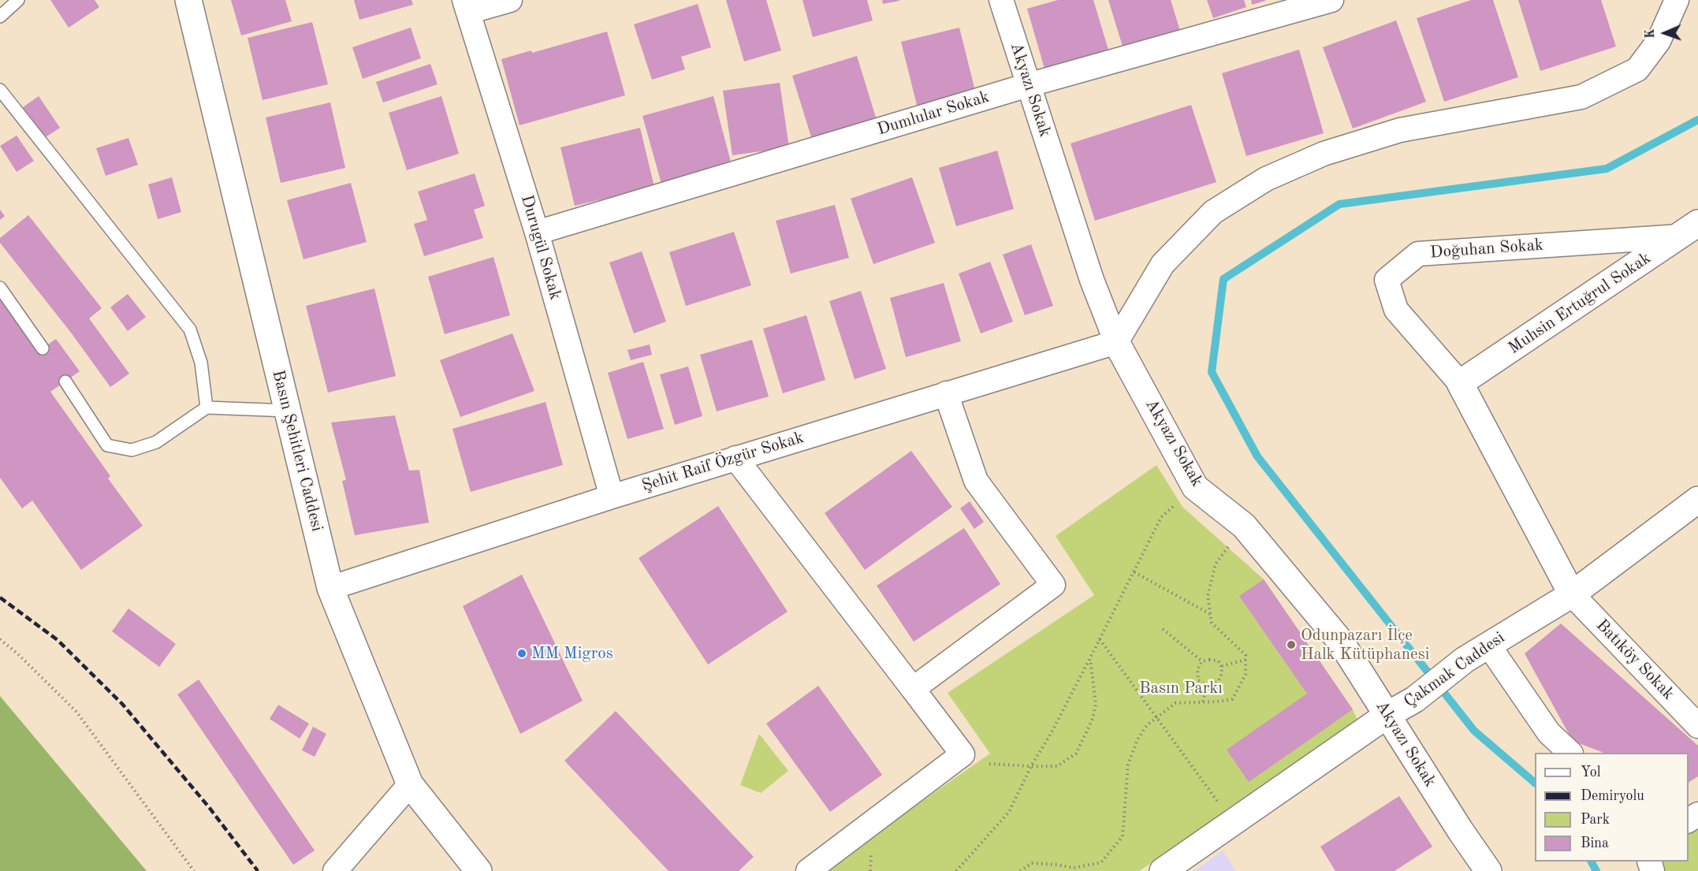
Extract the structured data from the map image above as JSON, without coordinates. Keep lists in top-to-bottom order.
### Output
{
  "streets": {
    "street": [
      "Akyazı Sokak",
      "Dumlular Sokak",
      "Durugül Sokak",
      "Doğuhan Sokak",
      "Muhsin Ertuğrul Sokak",
      "Basın Şehitleri Caddesi",
      "Şehit Raif Özgür Sokak",
      "Batıköy Sokak",
      "Çakmak Caddesi"
    ]
  },
  "crossings": [
    ["Akyazı Sokak", "Dumlular Sokak"],
    ["Akyazı Sokak", "Şehit Raif Özgür Sokak"],
    ["Akyazı Sokak", "Çakmak Caddesi"],
    ["Dumlular Sokak", "Durugül Sokak"],
    ["Durugül Sokak", "Şehit Raif Özgür Sokak"],
    ["Doğuhan Sokak", "Muhsin Ertuğrul Sokak"],
    ["Doğuhan Sokak", "Batıköy Sokak"],
    ["Doğuhan Sokak", "Çakmak Caddesi"],
    ["Basın Şehitleri Caddesi", "Şehit Raif Özgür Sokak"],
    ["Batıköy Sokak", "Çakmak Caddesi"]
  ],
  "parks": ["Basın Parkı"],
  "places": ["Odunpazarı İlçe Halk Kütüphanesi", "MM Migros"],
  "legend": [
    "Yol",
    "Demiryolu",
    "Park",
    "Bina"
  ],
  "north": "left"
}
